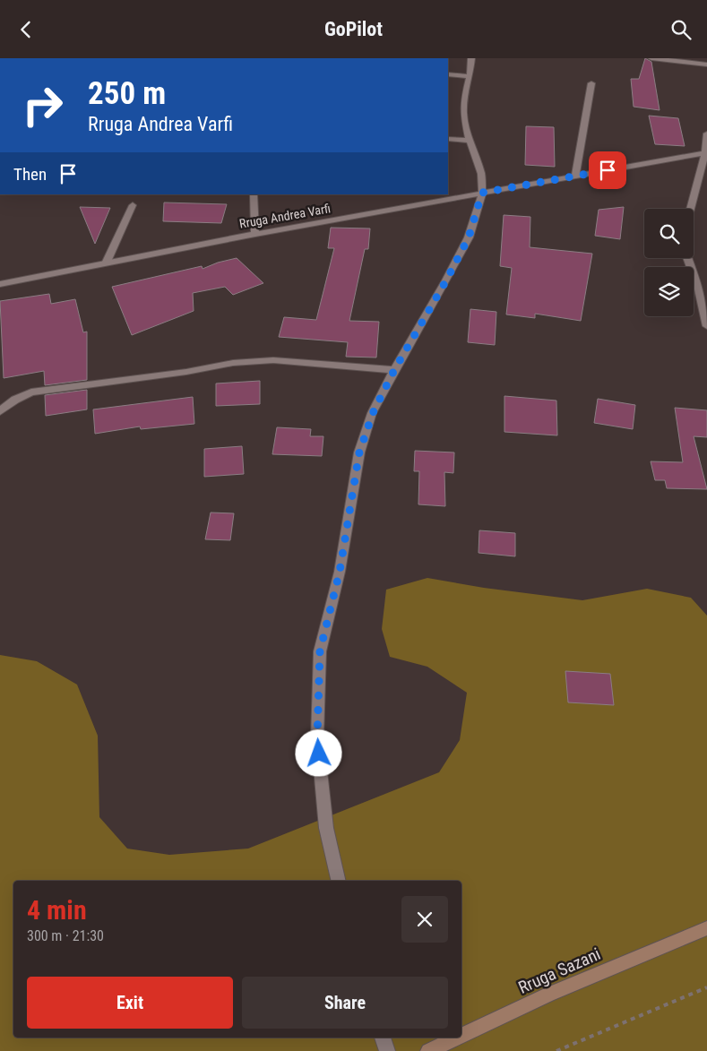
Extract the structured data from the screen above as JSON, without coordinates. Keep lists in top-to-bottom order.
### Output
{
  "streets": {
    "main road": ["Rruga Sazani"],
    "street": ["Rruga Andrea Varfi"]
  },
  "page": {
    "header": "GoPilot",
    "turn": ["250 m", "Rruga Andrea Varfi"],
    "then": "Then",
    "heading": ["4 min", "300 m · 21:30"],
    "buttons": ["Exit", "Share"]
  }
}
